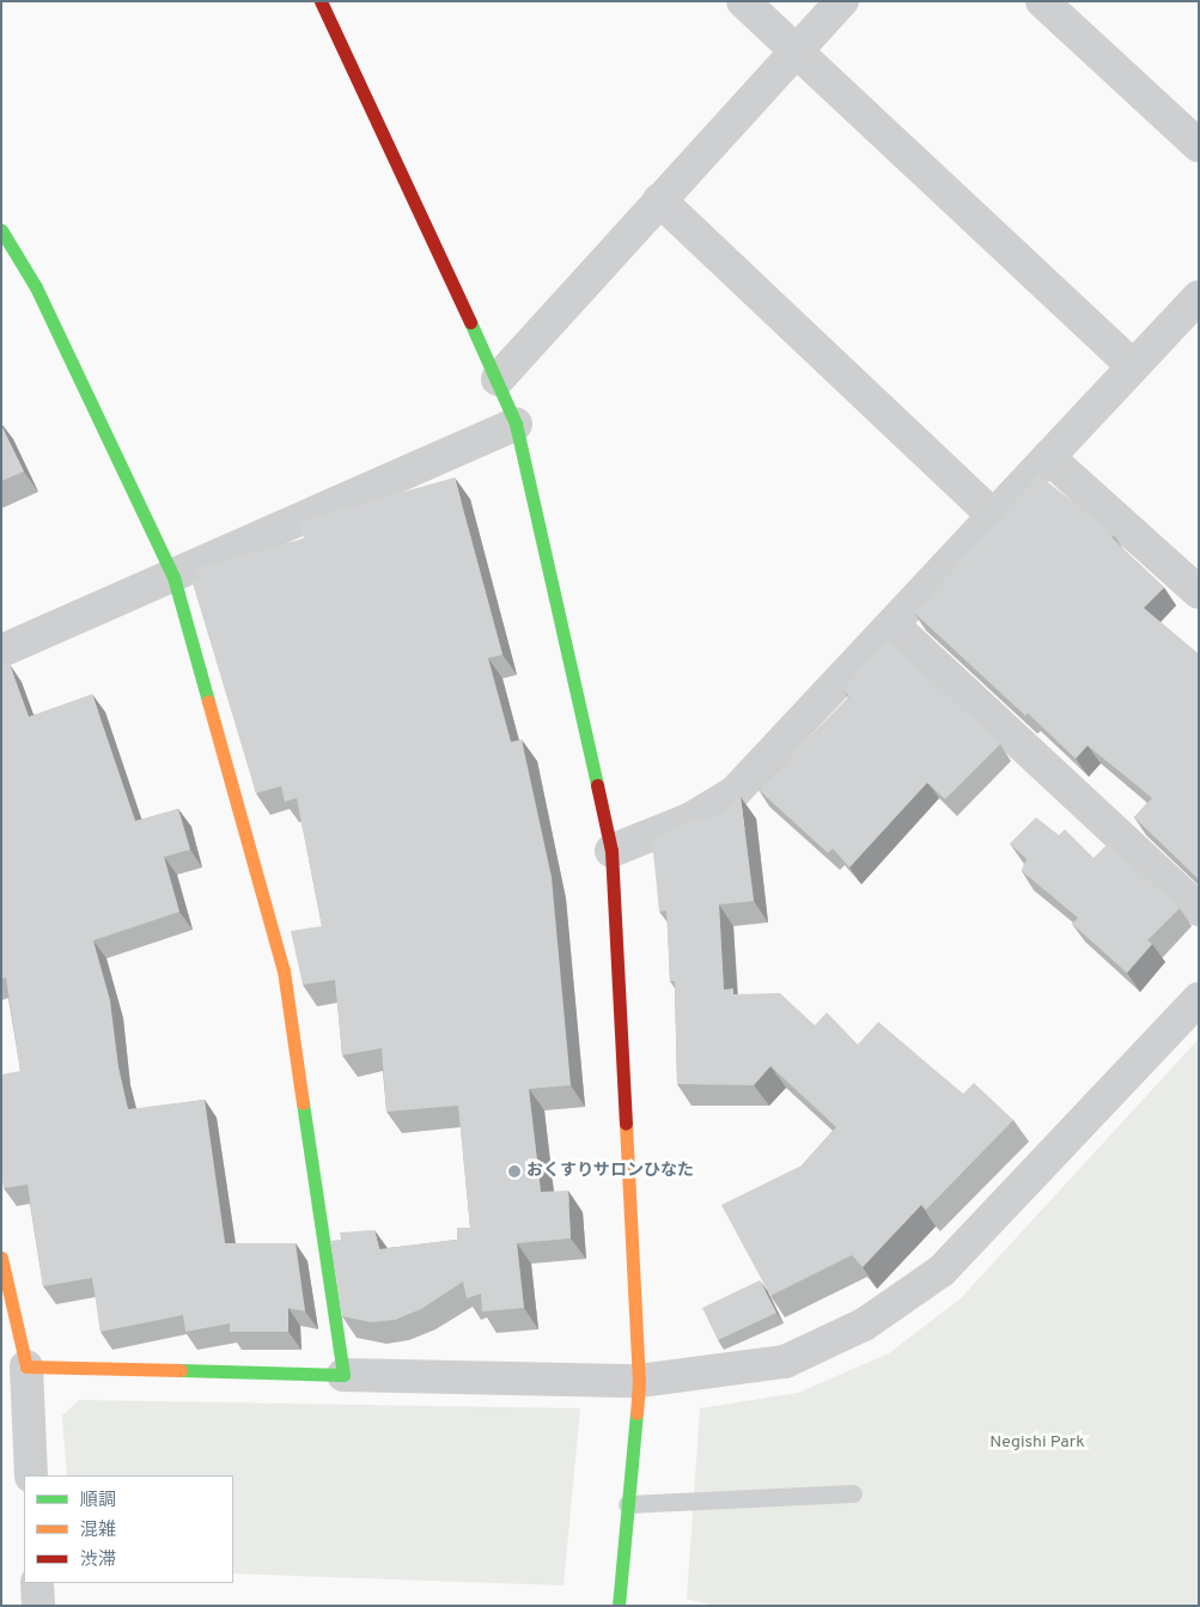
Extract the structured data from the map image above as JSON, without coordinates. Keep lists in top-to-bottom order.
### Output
{
  "parks": ["Negishi Park"],
  "places": ["おくすりサロンひなた"],
  "legend": ["順調", "混雑", "渋滞"]
}
